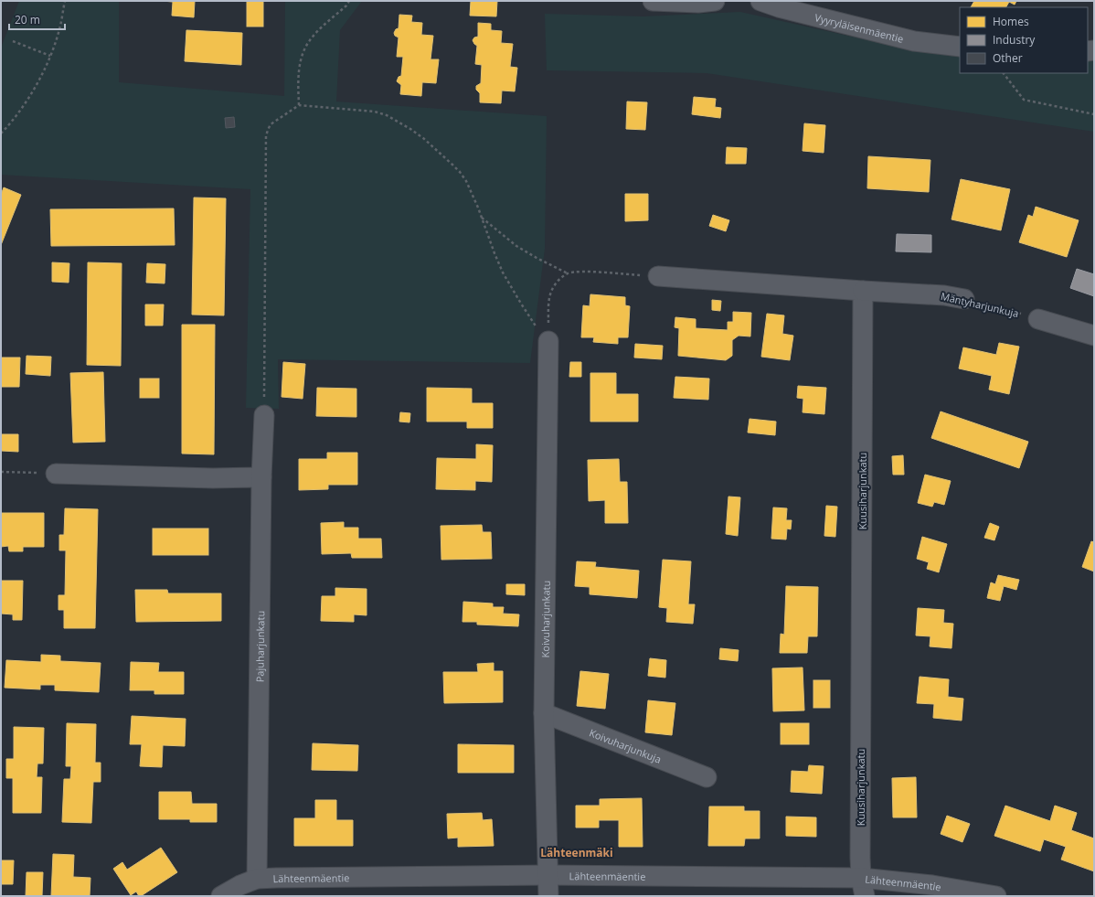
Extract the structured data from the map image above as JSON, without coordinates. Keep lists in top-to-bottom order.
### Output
{
  "streets": {
    "street": [
      "Vyyryläisenmäentie",
      "Mäntyharjunkuja",
      "Kuusiharjunkatu",
      "Koivuharjunkatu",
      "Pajuharjunkatu",
      "Koivuharjunkuja",
      "Lähteenmäentie"
    ]
  },
  "crossings": [
    ["Mäntyharjunkuja", "Kuusiharjunkatu"],
    ["Kuusiharjunkatu", "Lähteenmäentie"],
    ["Koivuharjunkatu", "Koivuharjunkuja"],
    ["Koivuharjunkatu", "Lähteenmäentie"],
    ["Pajuharjunkatu", "Lähteenmäentie"]
  ],
  "districts": ["Lähteenmäki"],
  "legend": ["Homes", "Industry", "Other"],
  "scale_bar": "20 m"
}
